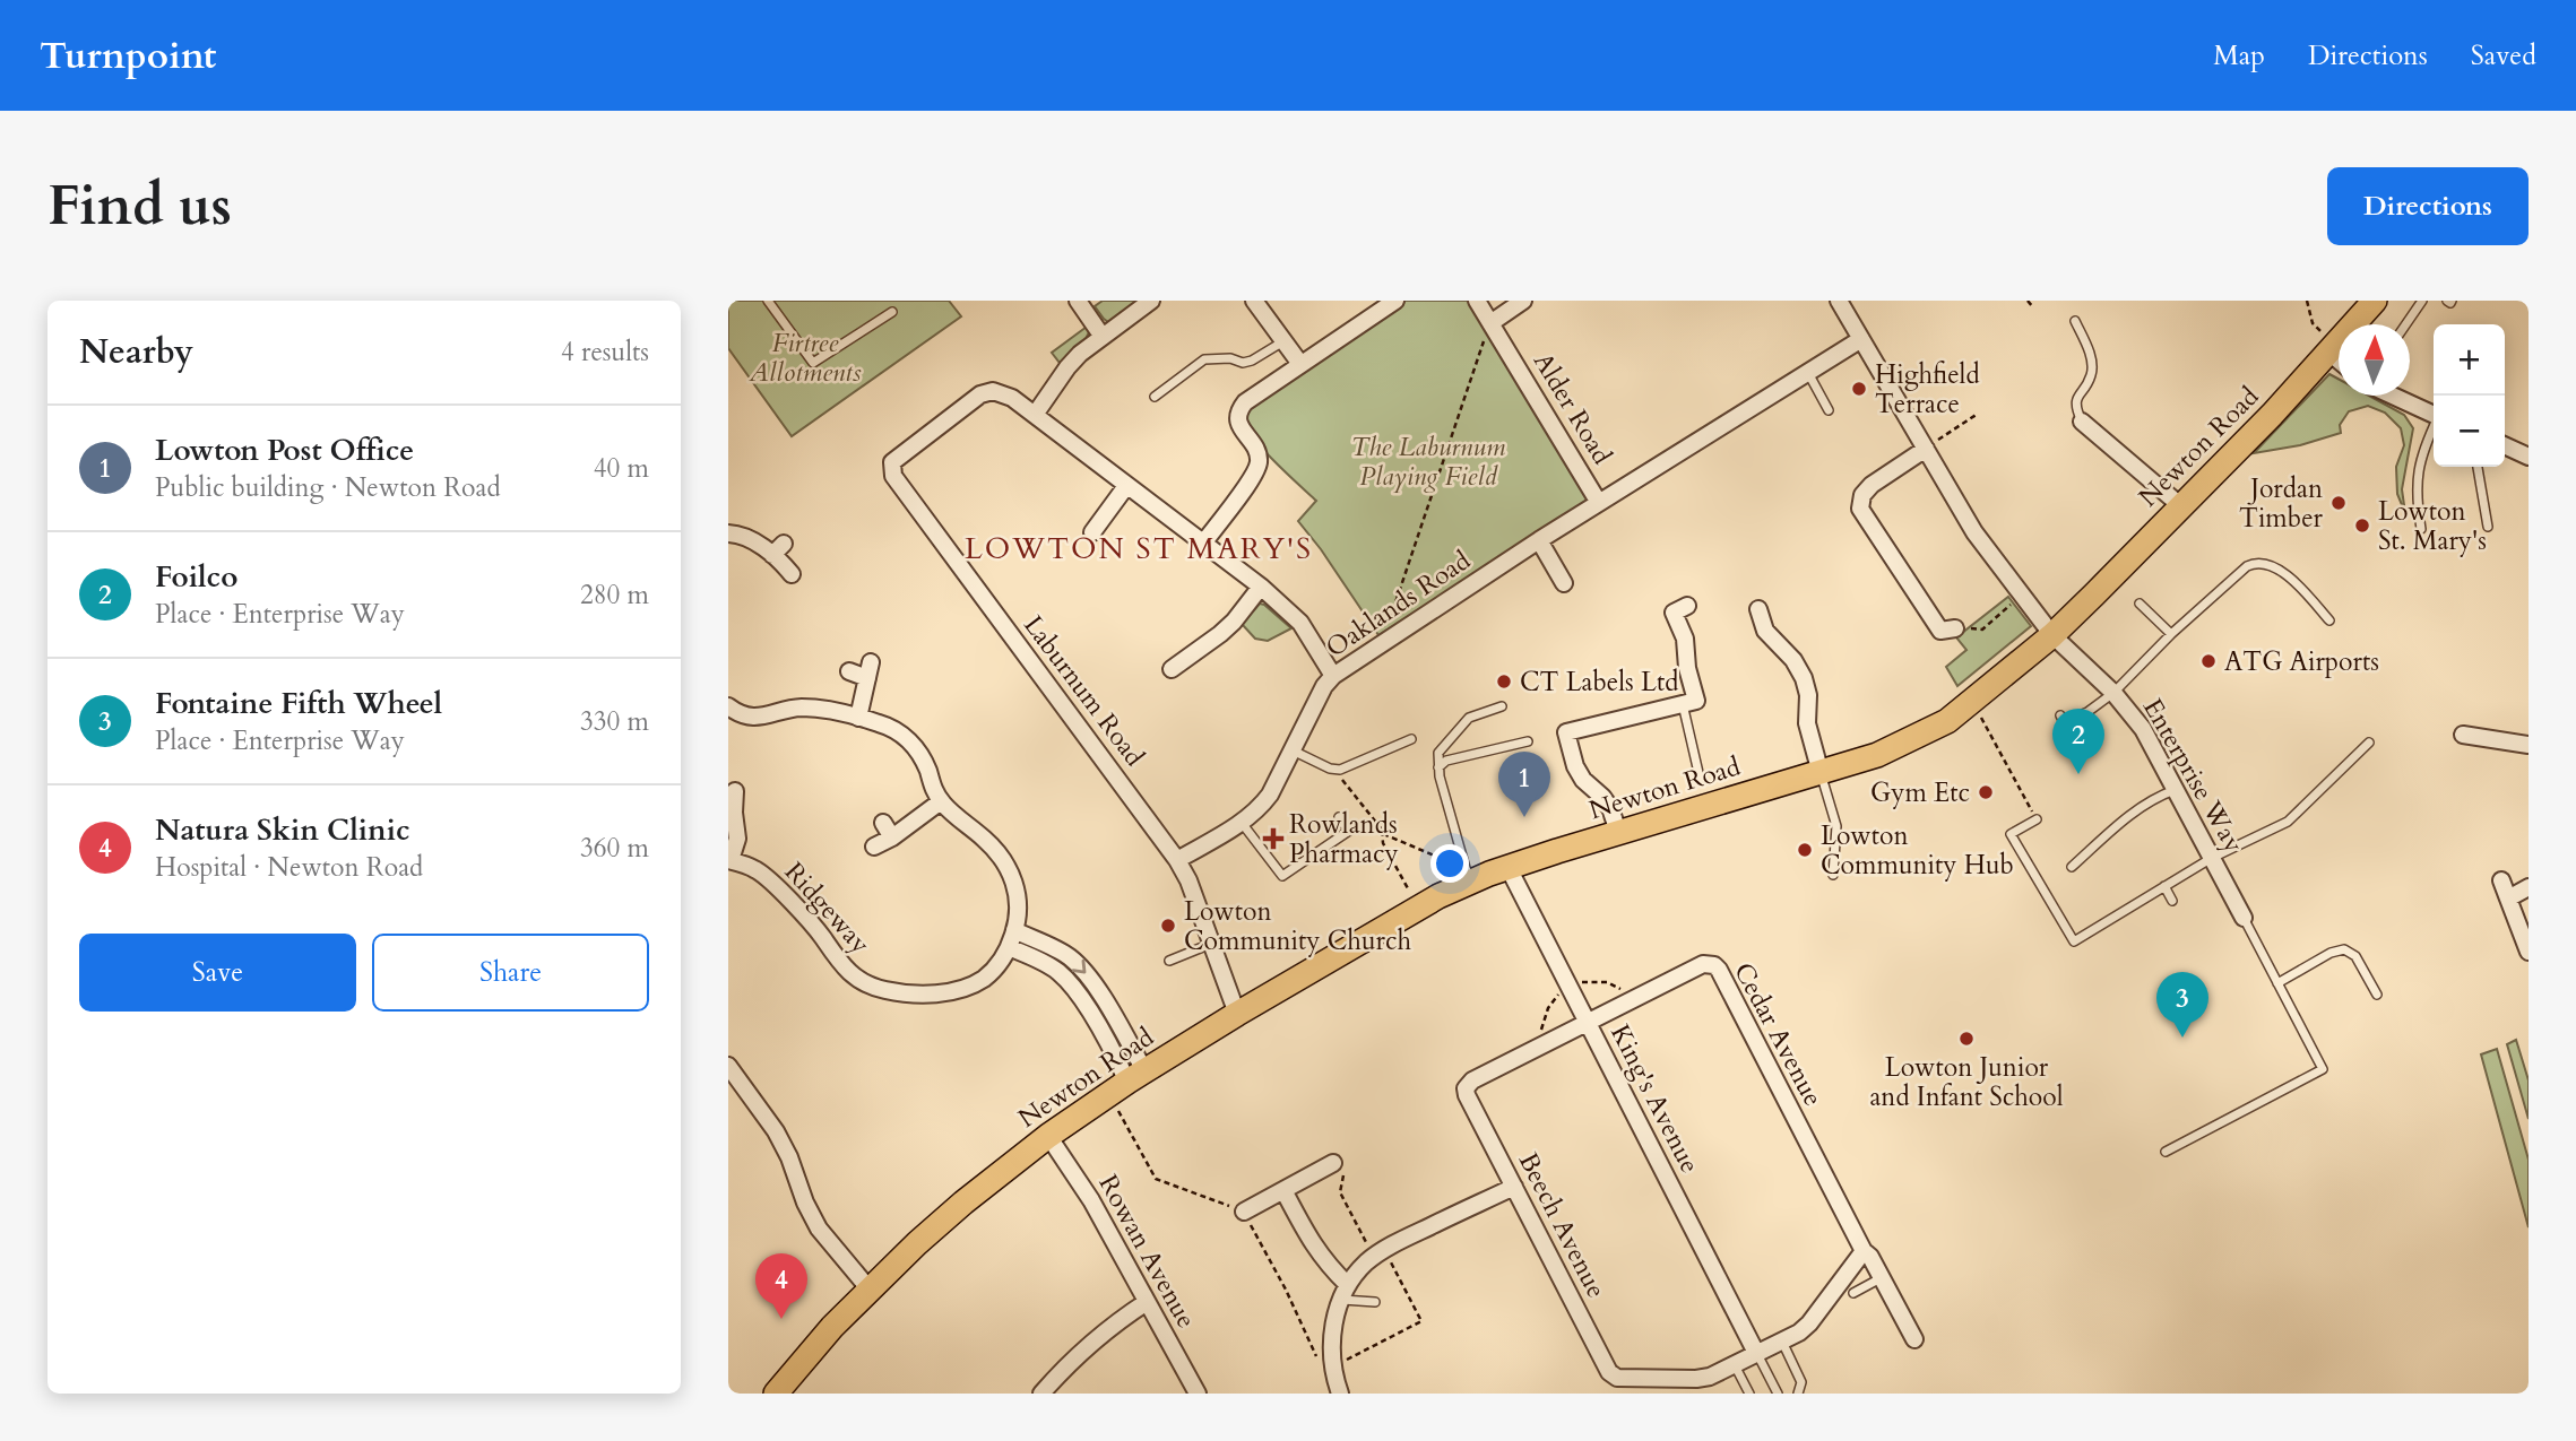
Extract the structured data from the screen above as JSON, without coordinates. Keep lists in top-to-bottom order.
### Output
{
  "streets": {
    "main road": ["Newton Road"],
    "street": [
      "Alder Road",
      "Oaklands Road",
      "Laburnum Road",
      "Enterprise Way",
      "Ridgeway",
      "Cedar Avenue",
      "King's Avenue",
      "Beech Avenue",
      "Rowan Avenue"
    ]
  },
  "crossings": [
    ["Alder Road", "Oaklands Road"],
    ["Newton Road", "Laburnum Road"],
    ["Newton Road", "Enterprise Way"],
    ["Newton Road", "King's Avenue"],
    ["Newton Road", "Rowan Avenue"],
    ["Oaklands Road", "Laburnum Road"],
    ["Oaklands Road", "Enterprise Way"],
    ["Cedar Avenue", "King's Avenue"],
    ["Cedar Avenue", "Beech Avenue"],
    ["King's Avenue", "Beech Avenue"]
  ],
  "districts": ["LOWTON ST MARY'S"],
  "parks": ["Firtree Allotments", "The Laburnum Playing Field"],
  "places": {
    "other": [
      "Highfield Terrace",
      "Jordan Timber",
      "Lowton St. Mary's",
      "ATG Airports",
      "CT Labels Ltd",
      "Gym Etc",
      "Lowton Community Hub",
      "Lowton Community Church",
      "Lowton Junior and Infant School"
    ],
    "health": ["Rowlands Pharmacy"]
  },
  "north": "top",
  "page": {
    "header": "Turnpoint",
    "nav": ["Map", "Directions", "Saved"],
    "buttons": [
      "Directions",
      ["Save", "Share"]
    ],
    "title": "Find us",
    "heading": ["Nearby", "4 results"],
    "map_buttons": ["+", "−"],
    "list": [
      {
        "mark": "1",
        "name": "Lowton Post Office",
        "note": "Public building · Newton Road",
        "value": "40 m"
      },
      {
        "mark": "2",
        "name": "Foilco",
        "note": "Place · Enterprise Way",
        "value": "280 m"
      },
      {
        "mark": "3",
        "name": "Fontaine Fifth Wheel",
        "note": "Place · Enterprise Way",
        "value": "330 m"
      },
      {
        "mark": "4",
        "name": "Natura Skin Clinic",
        "note": "Hospital · Newton Road",
        "value": "360 m"
      }
    ],
    "pins": [
      "2",
      "1",
      "3",
      "4"
    ]
  }
}
